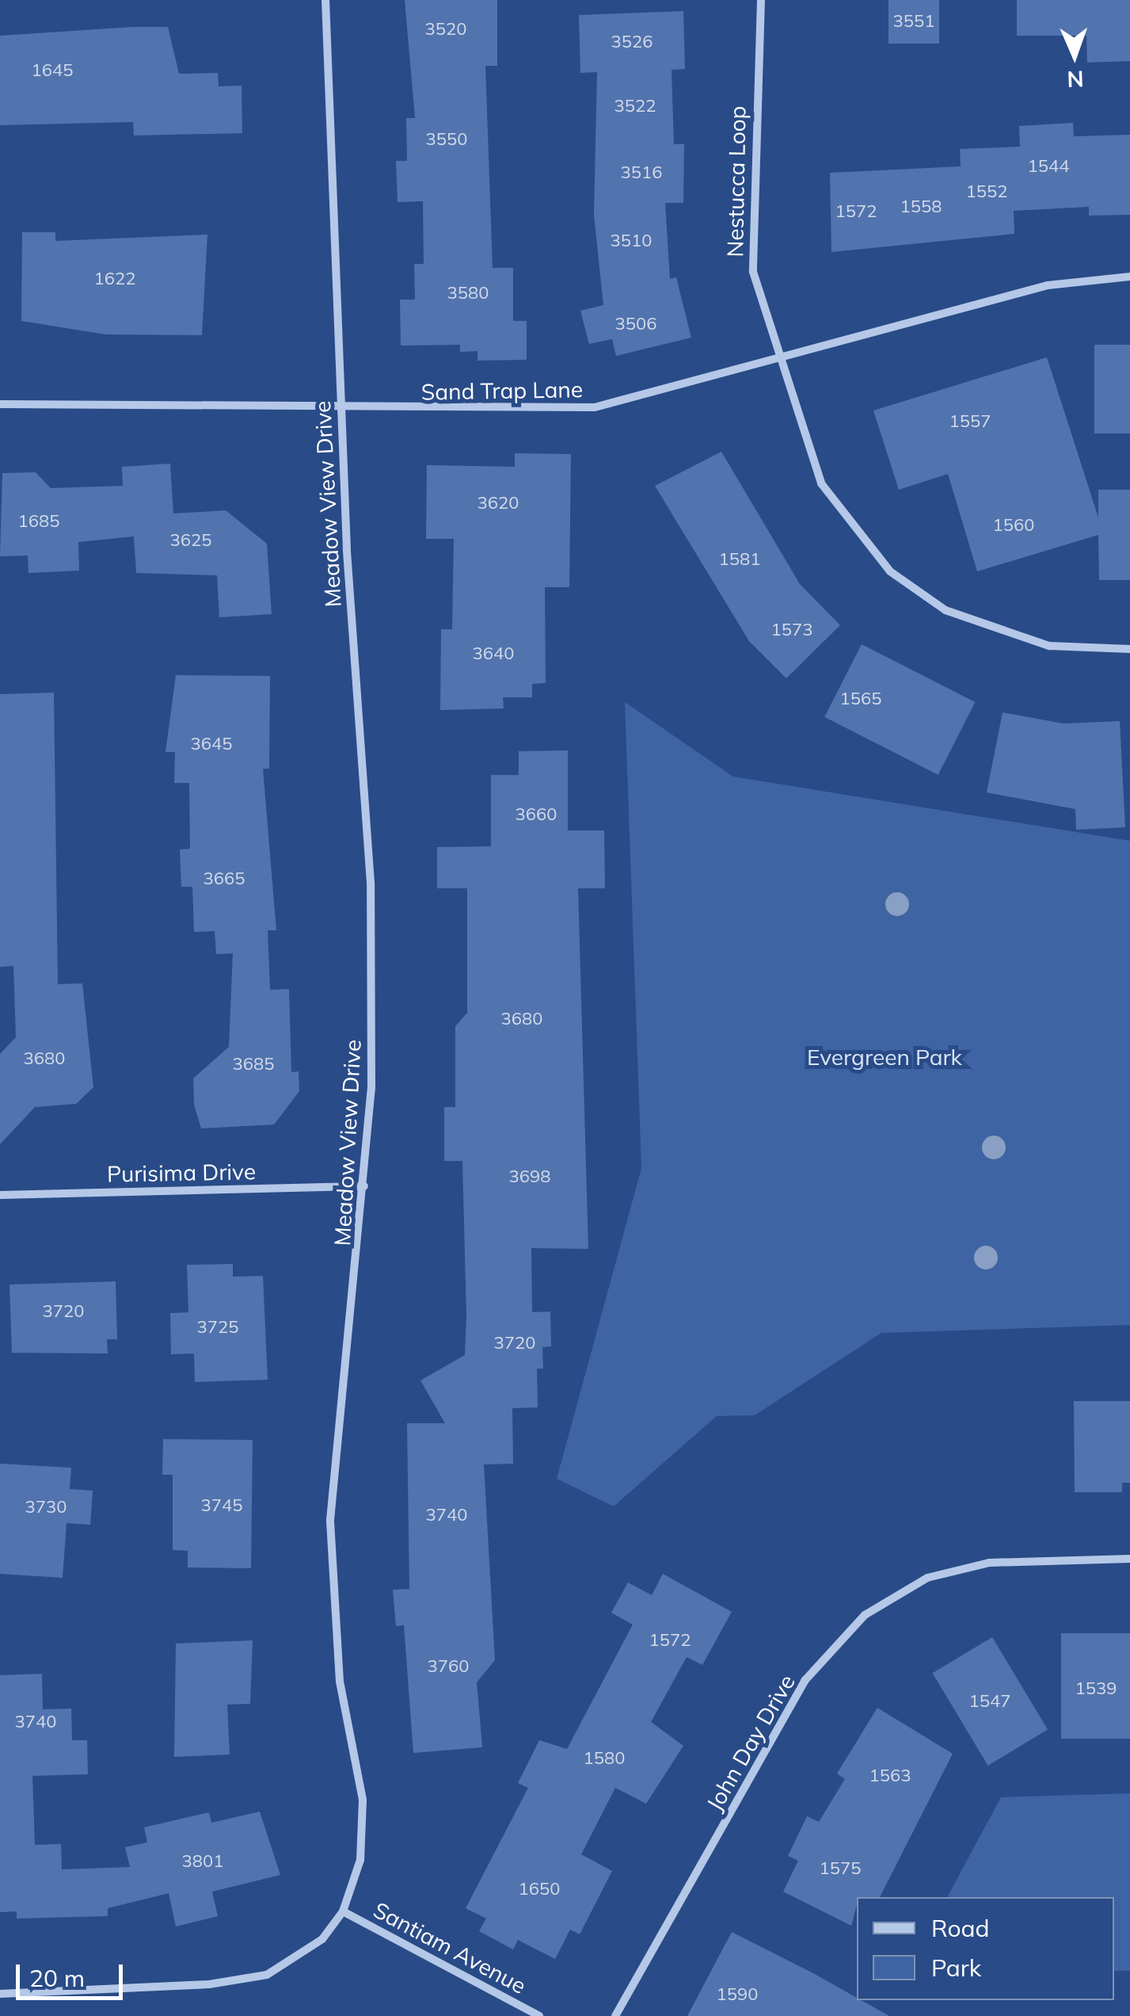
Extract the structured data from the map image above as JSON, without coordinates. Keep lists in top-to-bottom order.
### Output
{
  "streets": {
    "street": [
      "Nestucca Loop",
      "Sand Trap Lane",
      "Meadow View Drive",
      "Purisima Drive",
      "John Day Drive",
      "Santiam Avenue"
    ]
  },
  "crossings": [
    ["Nestucca Loop", "Sand Trap Lane"],
    ["Sand Trap Lane", "Meadow View Drive"],
    ["Meadow View Drive", "Purisima Drive"],
    ["Meadow View Drive", "Santiam Avenue"]
  ],
  "parks": ["Evergreen Park"],
  "house_numbers": [
    "3551",
    "3520",
    "3526",
    "1645",
    "3522",
    "3550",
    "1544",
    "3516",
    "1552",
    "1558",
    "1572",
    "3510",
    "1622",
    "3580",
    "3506",
    "1557",
    "3620",
    "1685",
    "1560",
    "3625",
    "1581",
    "1573",
    "3640",
    "1565",
    "3645",
    "3660",
    "3665",
    "3680",
    "3680",
    "3685",
    "3698",
    "3720",
    "3725",
    "3720",
    "3745",
    "3730",
    "3740",
    "1572",
    "3760",
    "1539",
    "1547",
    "3740",
    "1580",
    "1563",
    "3801",
    "1575",
    "1650",
    "1590"
  ],
  "legend": ["Road", "Park"],
  "scale_bar": "20 m",
  "north": "bottom"
}
